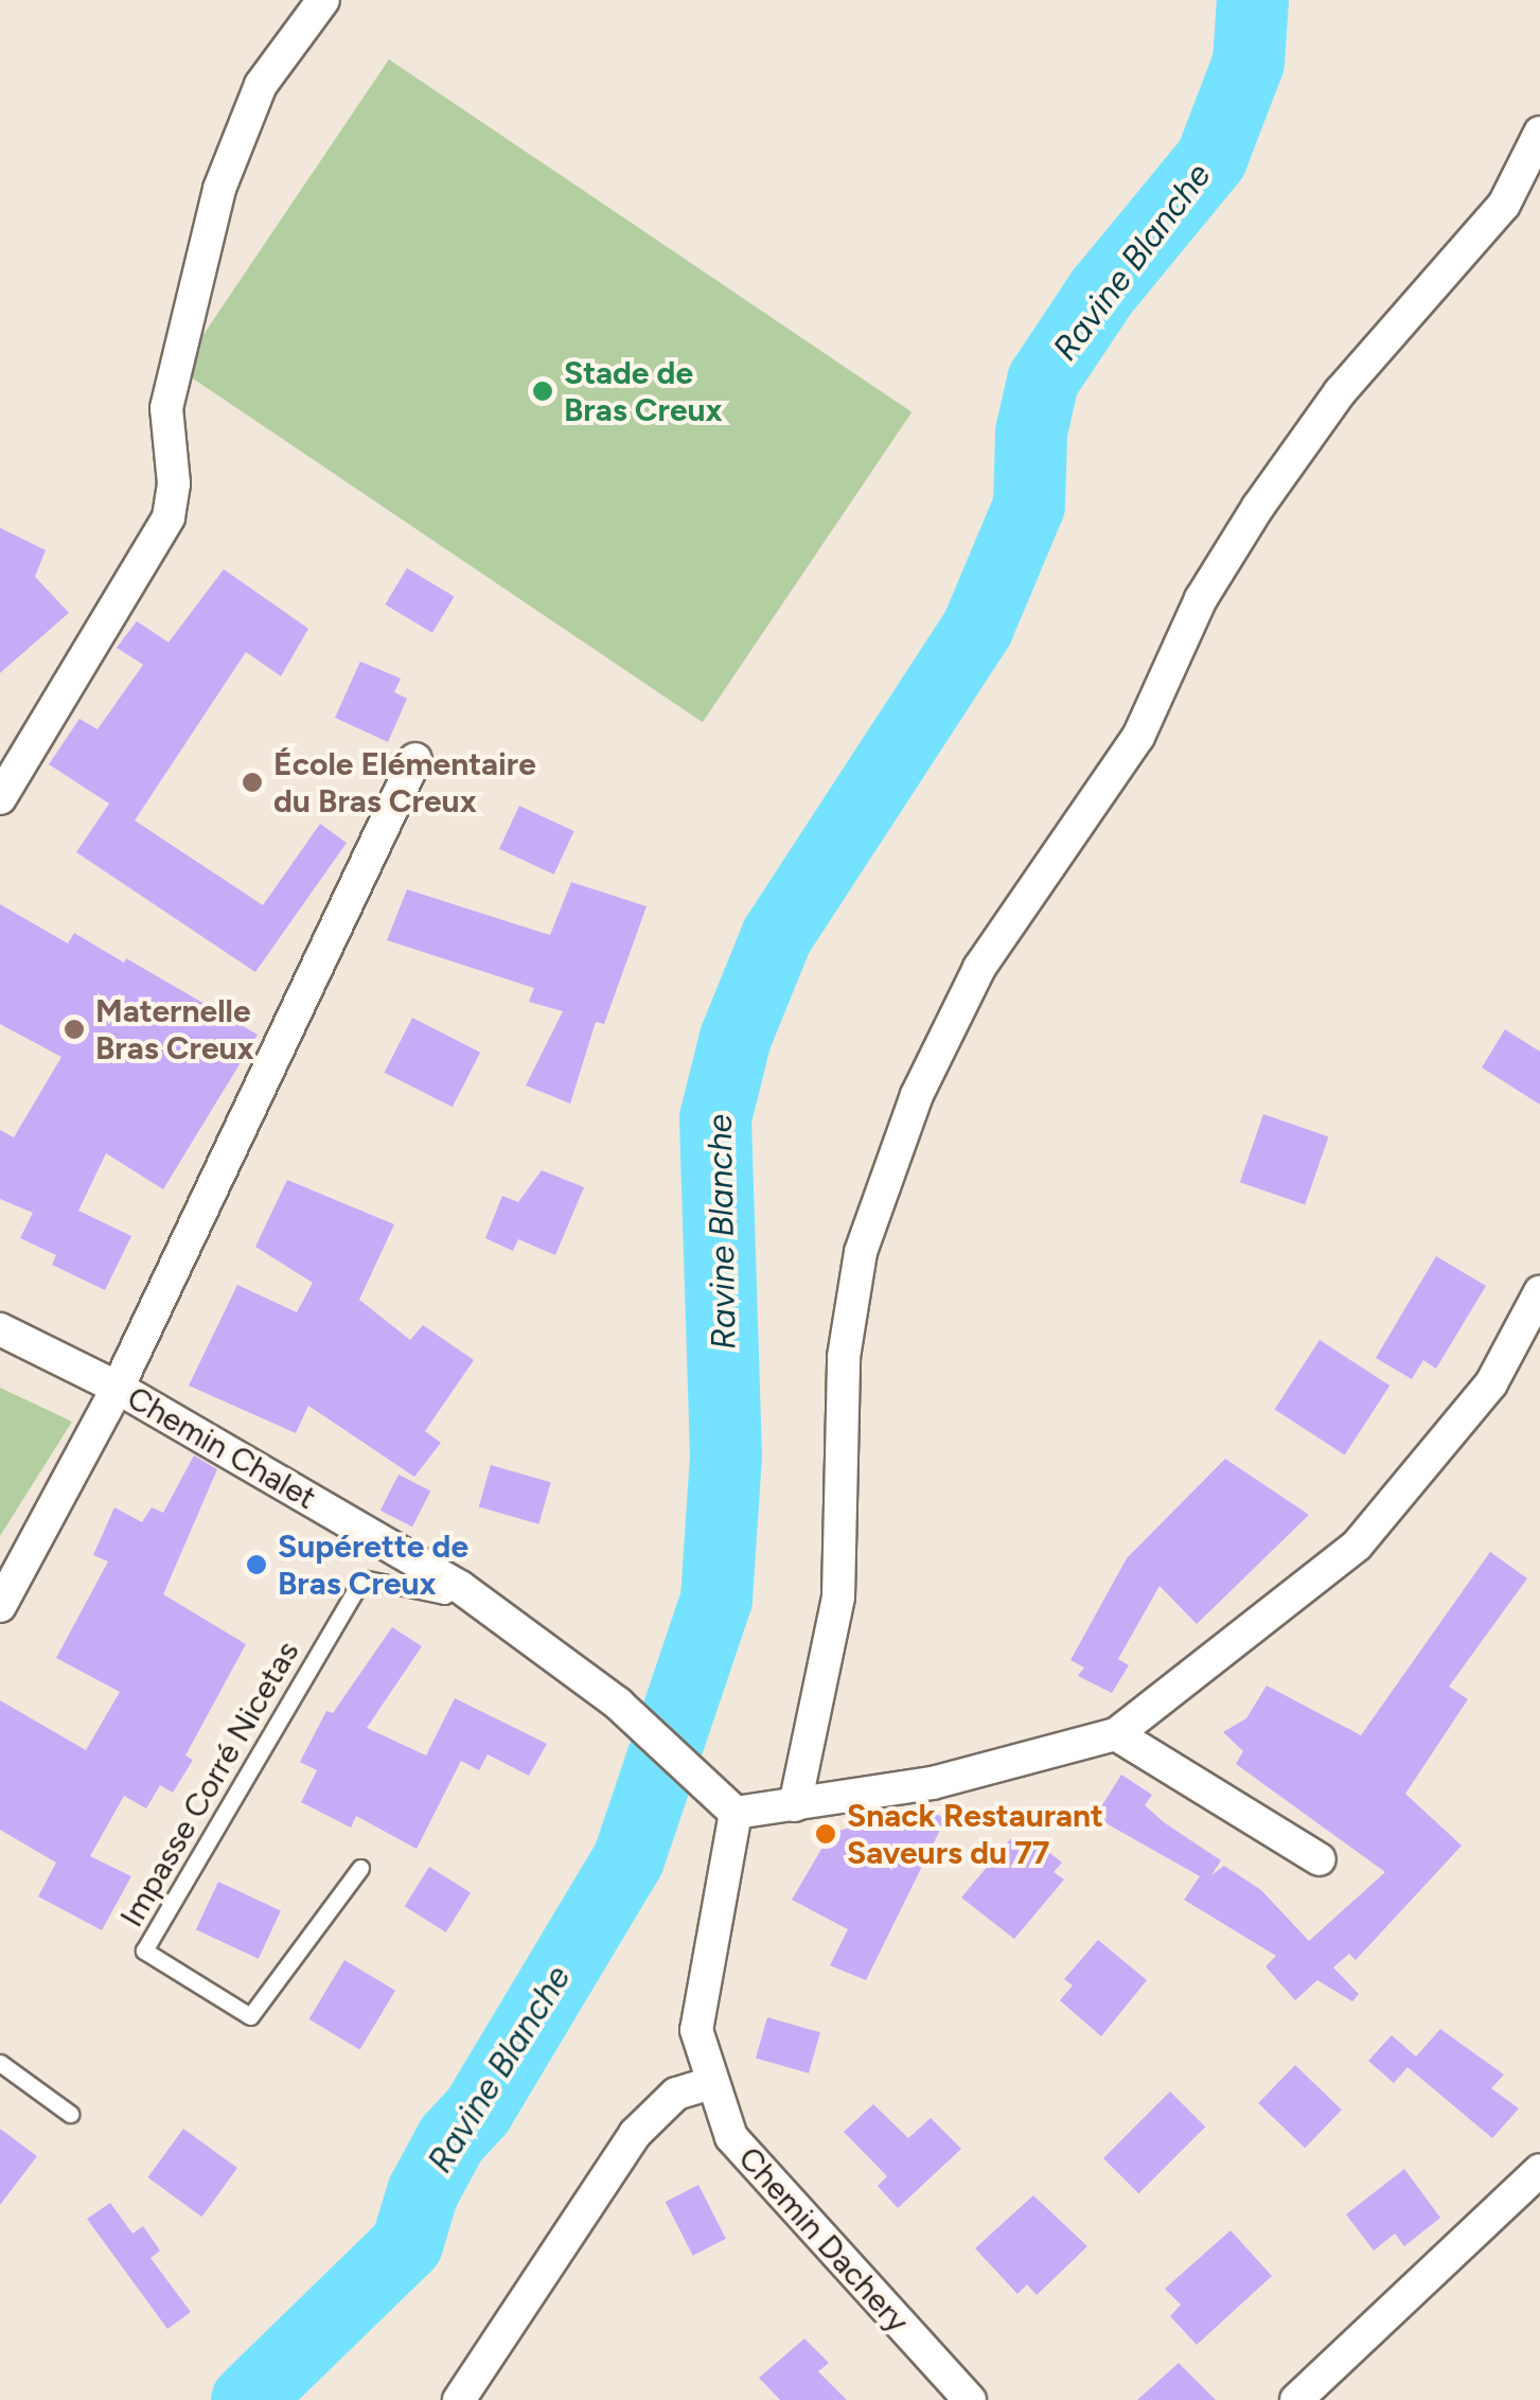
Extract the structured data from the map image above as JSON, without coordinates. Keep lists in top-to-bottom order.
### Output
{
  "streets": {
    "street": ["Chemin Chalet", "Chemin Dachery"],
    "lane": ["Impasse Corré Nicetas"]
  },
  "crossings": [
    ["Chemin Chalet", "Impasse Corré Nicetas"],
    ["Chemin Chalet", "Chemin Dachery"]
  ],
  "water": ["Ravine Blanche"],
  "places": [
    "Stade de Bras Creux",
    "École Elémentaire du Bras Creux",
    "Maternelle Bras Creux",
    "Supérette de Bras Creux",
    "Snack Restaurant Saveurs du 77"
  ]
}
